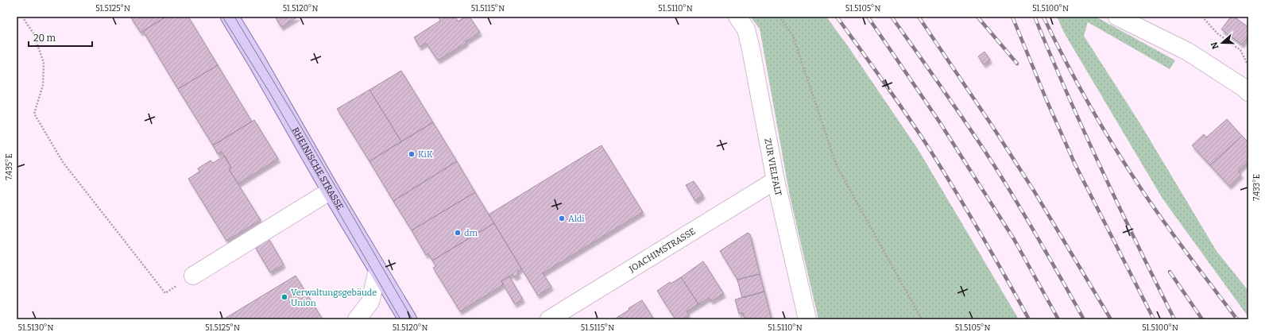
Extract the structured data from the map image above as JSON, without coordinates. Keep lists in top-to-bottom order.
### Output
{
  "streets": {
    "main road": ["RHEINISCHE STRASSE"],
    "street": ["ZUR VIELFALT", "JOACHIMSTRASSE"]
  },
  "crossings": [
    ["ZUR VIELFALT", "JOACHIMSTRASSE"]
  ],
  "places": [
    "KiK",
    "Aldi",
    "dm",
    "Verwaltungsgebäude Union"
  ],
  "scale_bar": "20 m",
  "north": "left",
  "coordinates": [
    "51.5125°N",
    "51.5120°N",
    "51.5115°N",
    "51.5110°N",
    "51.5105°N",
    "51.5100°N",
    "7.435°E",
    "7.433°E",
    "51.5130°N"
  ]
}
